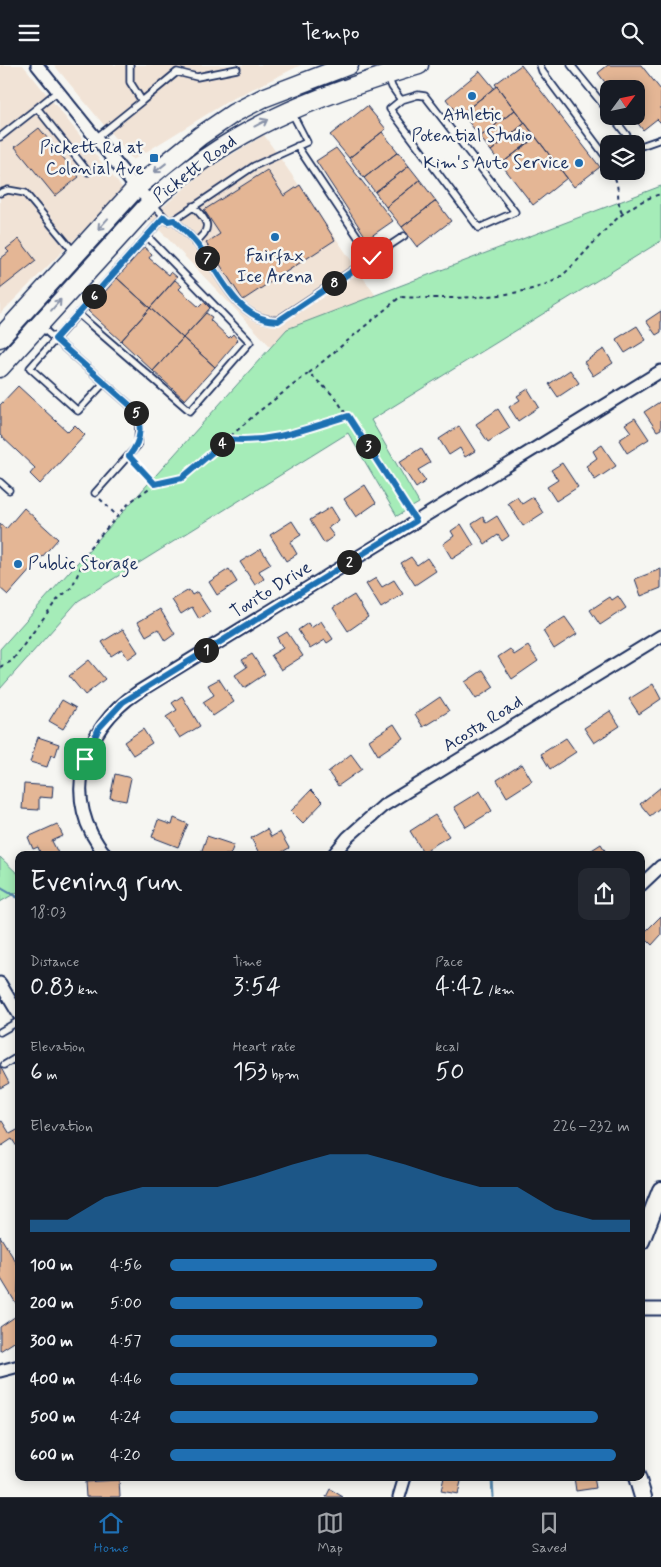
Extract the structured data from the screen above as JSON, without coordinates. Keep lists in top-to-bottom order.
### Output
{
  "streets": {
    "main road": ["Pickett Road"],
    "street": ["Tovito Drive", "Acosta Road"]
  },
  "places": {
    "other": [
      "Athletic Potential Studio",
      "Kim's Auto Service",
      "Fairfax Ice Arena",
      "Public Storage"
    ],
    "transit": ["Pickett Rd at Colonial Ave"]
  },
  "north": "top right",
  "page": {
    "header": "Tempo",
    "pins": [
      "7",
      "8",
      "6",
      "5",
      "4",
      "3",
      "2",
      "1"
    ],
    "heading": ["Evening run", "18:03"],
    "stats": [
      ["Distance", "0.83 km"],
      ["Time", "3:54"],
      ["Pace", "4:42 /km"],
      ["Elevation", "6 m"],
      ["Heart rate", "153 bpm"],
      ["kcal", "50"]
    ],
    "chart": ["Elevation", "226–232 m"],
    "list": [
      {
        "name": "100 m",
        "note": "4:56"
      },
      {
        "name": "200 m",
        "note": "5:00"
      },
      {
        "name": "300 m",
        "note": "4:57"
      },
      {
        "name": "400 m",
        "note": "4:46"
      },
      {
        "name": "500 m",
        "note": "4:24"
      },
      {
        "name": "600 m",
        "note": "4:20"
      }
    ],
    "tabs": ["Home", "Map", "Saved"]
  }
}
